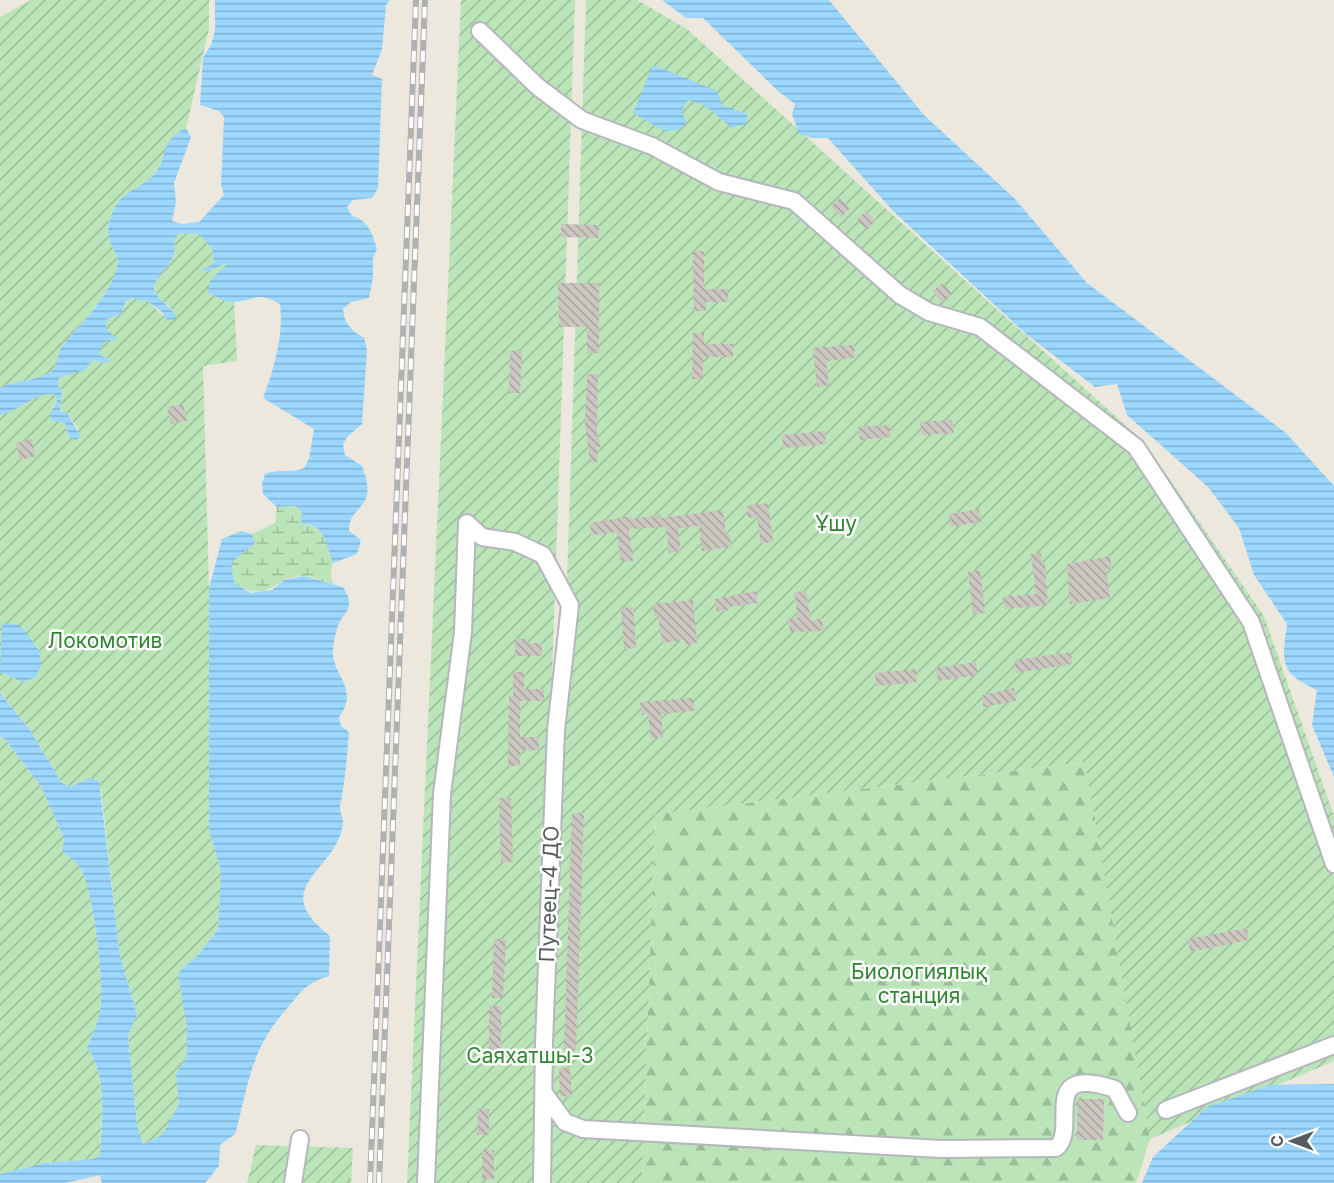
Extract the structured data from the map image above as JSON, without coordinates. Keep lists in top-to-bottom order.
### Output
{
  "streets": {
    "street": ["Путеец-4 ДО"]
  },
  "parks": [
    "Ұшу",
    "Локомотив",
    "Биологиялық станция",
    "Саяхатшы-3"
  ],
  "north": "left"
}
